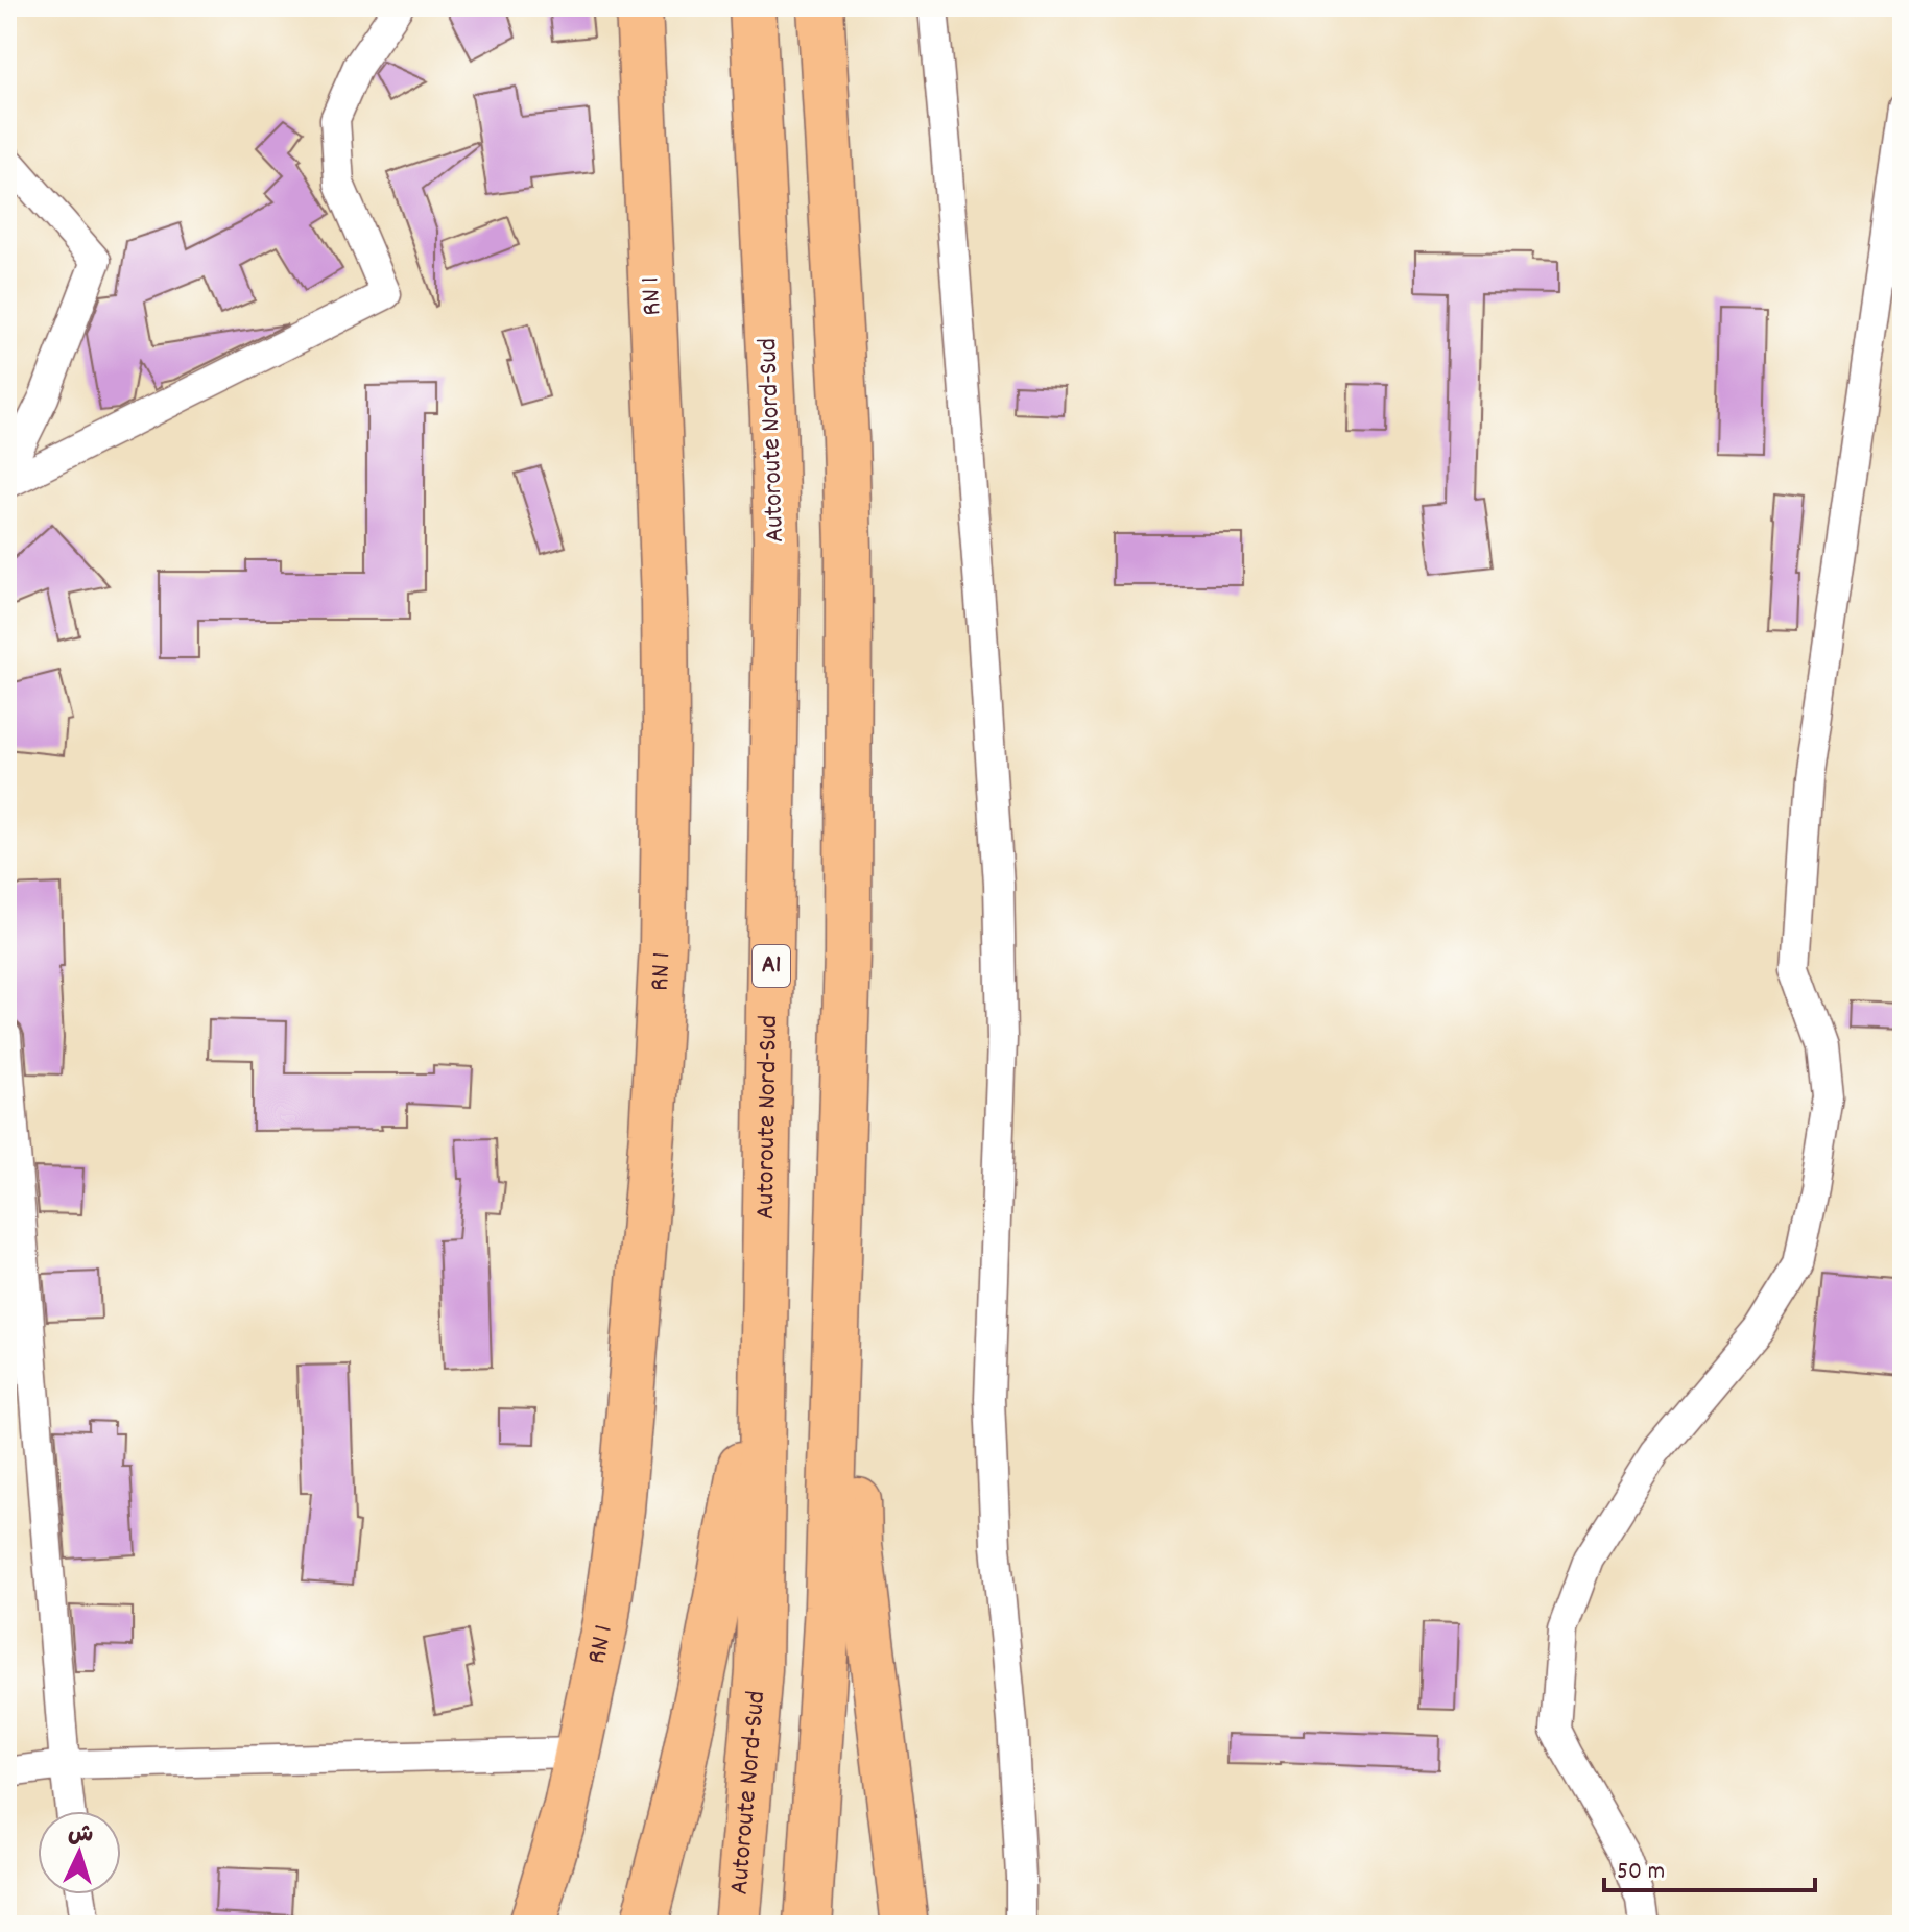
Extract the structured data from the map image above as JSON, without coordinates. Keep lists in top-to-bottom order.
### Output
{
  "streets": {
    "main road": ["RN 1", "Autoroute Nord-Sud", "A1"]
  },
  "scale_bar": "50 m",
  "north": "top"
}
